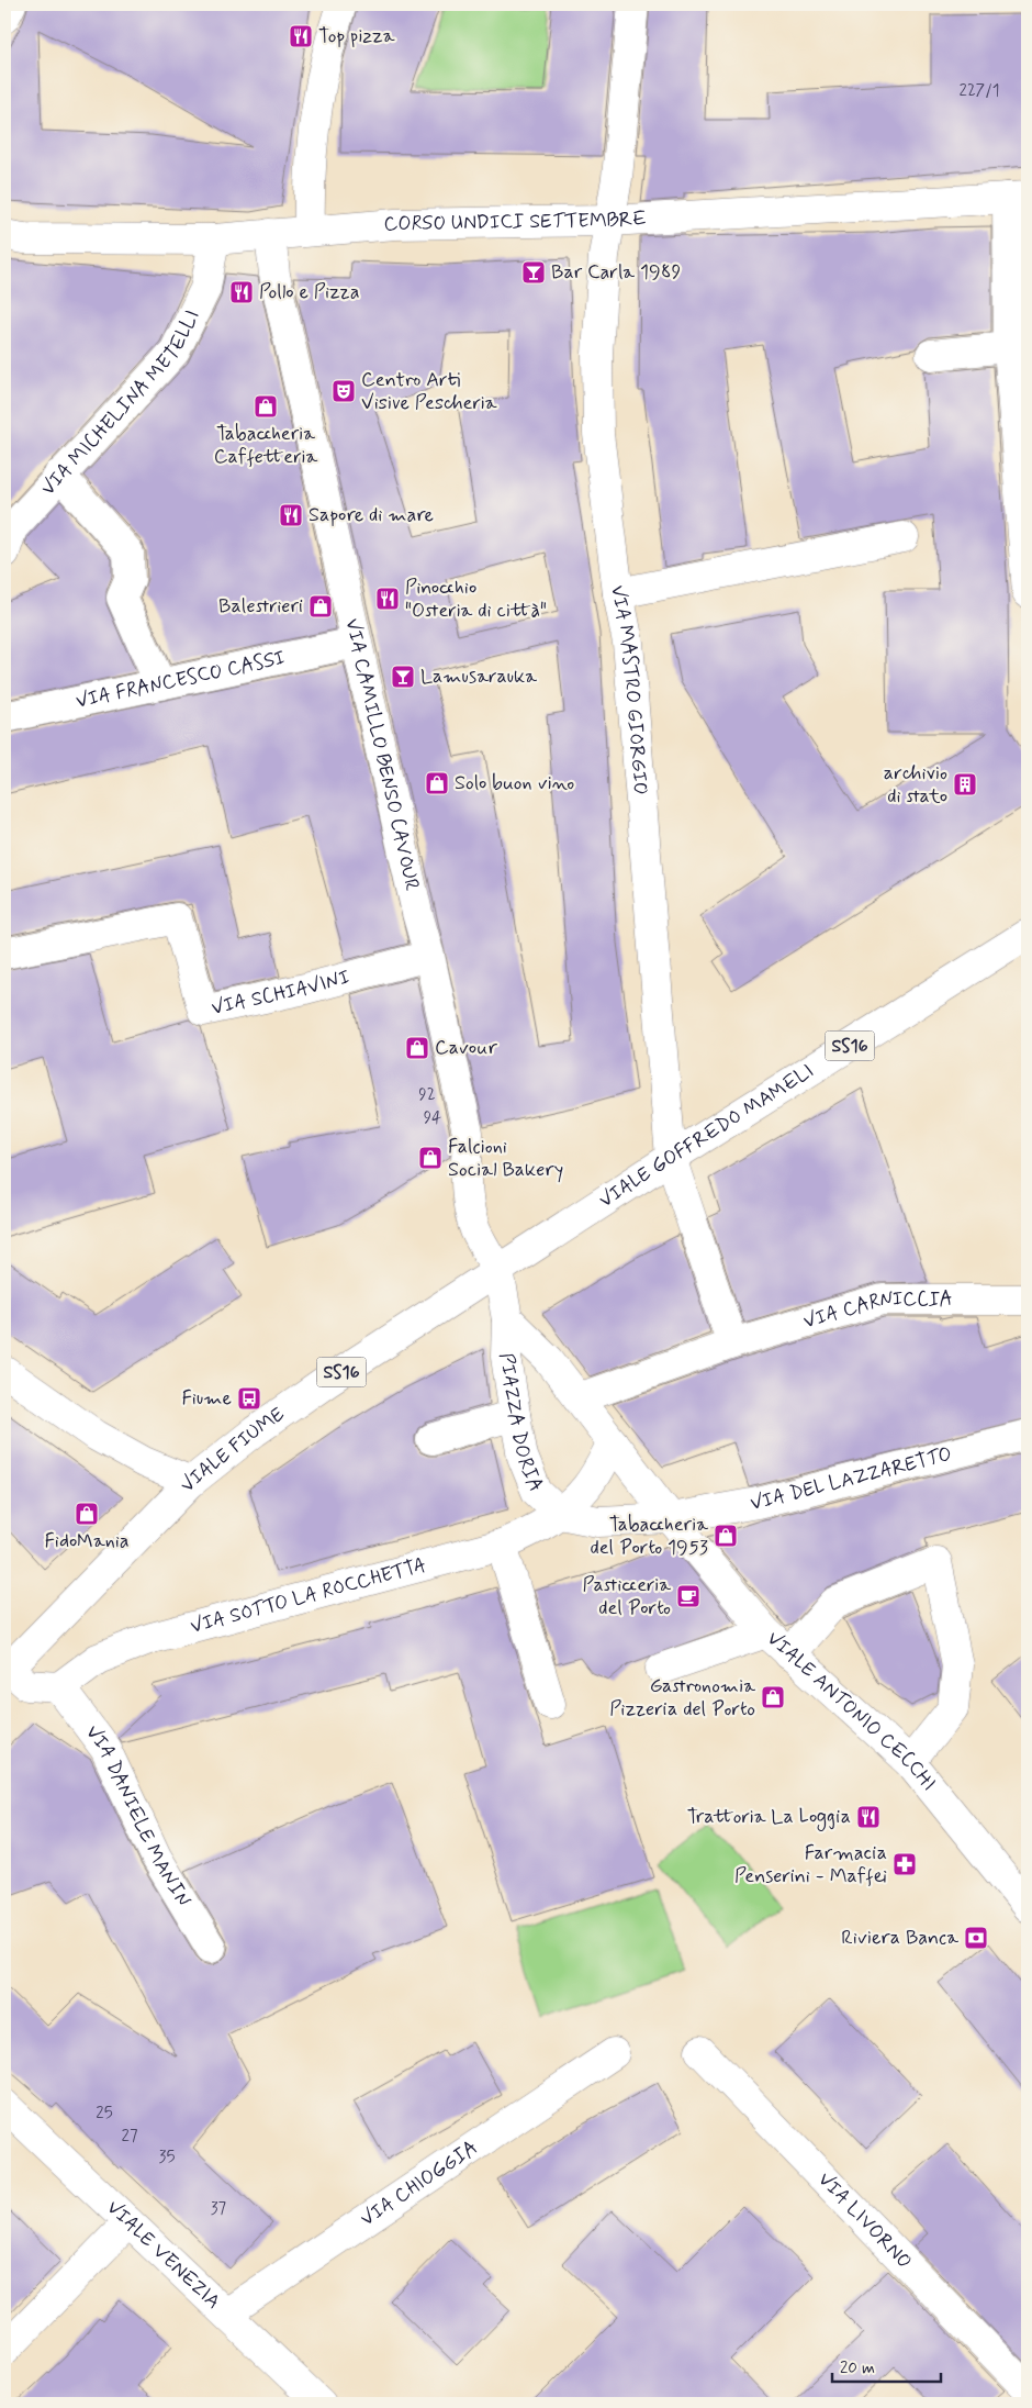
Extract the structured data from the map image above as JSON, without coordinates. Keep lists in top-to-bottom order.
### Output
{
  "streets": {
    "street": [
      "CORSO UNDICI SETTEMBRE",
      "VIA MICHELINA METELLI",
      "VIA FRANCESCO CASSI",
      "VIA MASTRO GIORGIO",
      "VIA CAMILLO BENSO CAVOUR",
      "VIA SCHIAVINI",
      "SS16",
      "VIALE GOFFREDO MAMELI",
      "VIA CARNICCIA",
      "PIAZZA DORIA",
      "VIALE FIUME",
      "VIA DEL LAZZARETTO",
      "VIA SOTTO LA ROCCHETTA",
      "VIALE ANTONIO CECCHI",
      "VIA DANIELE MANIN",
      "VIA CHIOGGIA",
      "VIA LIVORNO",
      "VIALE VENEZIA"
    ]
  },
  "crossings": [
    ["CORSO UNDICI SETTEMBRE", "VIA MICHELINA METELLI"],
    ["CORSO UNDICI SETTEMBRE", "VIA MASTRO GIORGIO"],
    ["CORSO UNDICI SETTEMBRE", "VIA CAMILLO BENSO CAVOUR"],
    ["VIA FRANCESCO CASSI", "VIA CAMILLO BENSO CAVOUR"],
    ["VIA MASTRO GIORGIO", "VIALE GOFFREDO MAMELI"],
    ["VIA CAMILLO BENSO CAVOUR", "VIA SCHIAVINI"],
    ["VIA CAMILLO BENSO CAVOUR", "VIALE GOFFREDO MAMELI"],
    ["VIA CAMILLO BENSO CAVOUR", "PIAZZA DORIA"],
    ["VIA CAMILLO BENSO CAVOUR", "VIALE FIUME"],
    ["VIALE GOFFREDO MAMELI", "PIAZZA DORIA"],
    ["VIALE GOFFREDO MAMELI", "VIALE FIUME"],
    ["VIA CARNICCIA", "PIAZZA DORIA"],
    ["PIAZZA DORIA", "VIALE FIUME"],
    ["PIAZZA DORIA", "VIA DEL LAZZARETTO"],
    ["PIAZZA DORIA", "VIA SOTTO LA ROCCHETTA"],
    ["PIAZZA DORIA", "VIALE ANTONIO CECCHI"],
    ["VIA DEL LAZZARETTO", "VIALE ANTONIO CECCHI"],
    ["VIA SOTTO LA ROCCHETTA", "VIA DANIELE MANIN"],
    ["VIA CHIOGGIA", "VIALE VENEZIA"]
  ],
  "places": {
    "restaurant": [
      "Top pizza",
      "Pollo e Pizza",
      "Sapore di mare",
      "Pinocchio \"Osteria di città\"",
      "Trattoria La Loggia"
    ],
    "bar": ["Bar Carla 1989", "Lamusarauka"],
    "theatre": ["Centro Arti Visive Pescheria"],
    "shop": [
      "Tabaccheria Caffetteria",
      "Balestrieri",
      "Solo buon vino",
      "Cavour",
      "Falcioni Social Bakery",
      "FidoMania",
      "Tabaccheria del Porto 1953",
      "Gastronomia Pizzeria del Porto"
    ],
    "building": ["archivio di stato"],
    "bus stop": ["Fiume"],
    "cafe": ["Pasticceria del Porto"],
    "pharmacy": ["Farmacia Penserini - Maffei"],
    "bank": ["Riviera Banca"]
  },
  "house_numbers": [
    "227/1",
    "92",
    "94",
    "25",
    "27",
    "35",
    "37"
  ],
  "scale_bar": "20 m"
}
